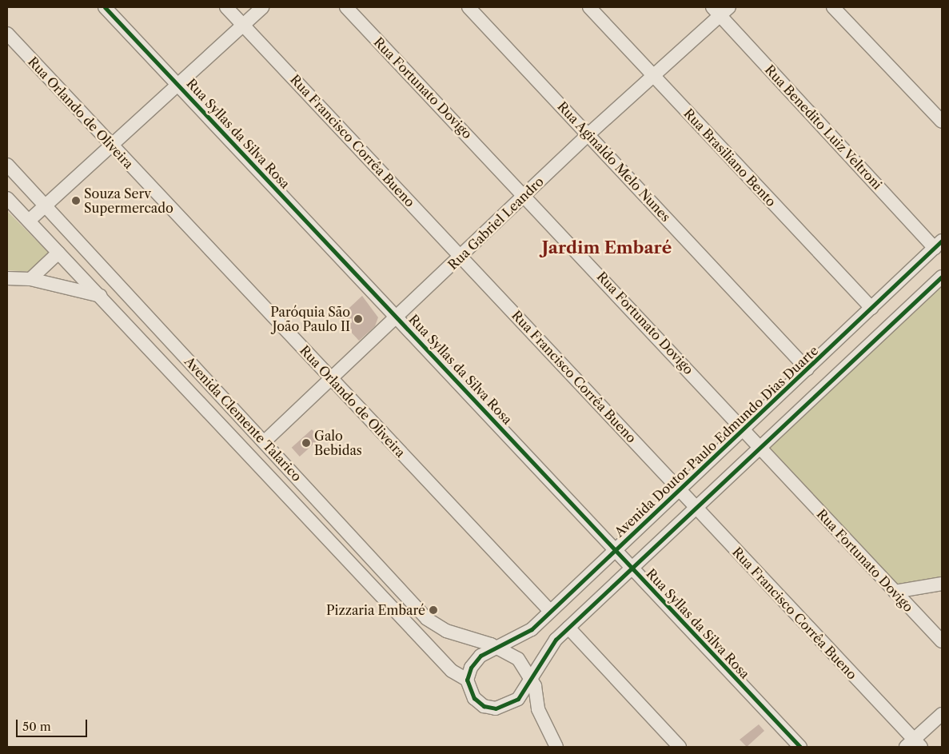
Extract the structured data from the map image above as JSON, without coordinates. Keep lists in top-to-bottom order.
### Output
{
  "streets": {
    "street": [
      "Rua Fortunato Dovigo",
      "Rua Orlando de Oliveira",
      "Rua Benedito Luiz Veltroni",
      "Rua Syllas da Silva Rosa",
      "Rua Francisco Corrêa Bueno",
      "Rua Brasiliano Bento",
      "Rua Aginaldo Melo Nunes",
      "Rua Gabriel Leandro",
      "Avenida Clemente Talarico",
      "Avenida Doutor Paulo Edmundo Dias Duarte"
    ]
  },
  "crossings": [
    ["Rua Fortunato Dovigo", "Rua Gabriel Leandro"],
    ["Rua Fortunato Dovigo", "Avenida Doutor Paulo Edmundo Dias Duarte"],
    ["Rua Orlando de Oliveira", "Rua Gabriel Leandro"],
    ["Rua Orlando de Oliveira", "Avenida Doutor Paulo Edmundo Dias Duarte"],
    ["Rua Benedito Luiz Veltroni", "Rua Gabriel Leandro"],
    ["Rua Benedito Luiz Veltroni", "Avenida Doutor Paulo Edmundo Dias Duarte"],
    ["Rua Syllas da Silva Rosa", "Rua Gabriel Leandro"],
    ["Rua Syllas da Silva Rosa", "Avenida Doutor Paulo Edmundo Dias Duarte"],
    ["Rua Francisco Corrêa Bueno", "Rua Gabriel Leandro"],
    ["Rua Francisco Corrêa Bueno", "Avenida Doutor Paulo Edmundo Dias Duarte"],
    ["Rua Brasiliano Bento", "Rua Gabriel Leandro"],
    ["Rua Brasiliano Bento", "Avenida Doutor Paulo Edmundo Dias Duarte"],
    ["Rua Aginaldo Melo Nunes", "Rua Gabriel Leandro"],
    ["Rua Aginaldo Melo Nunes", "Avenida Doutor Paulo Edmundo Dias Duarte"],
    ["Rua Gabriel Leandro", "Avenida Clemente Talarico"],
    ["Avenida Clemente Talarico", "Avenida Doutor Paulo Edmundo Dias Duarte"]
  ],
  "districts": ["Jardim Embaré"],
  "places": [
    "Souza Serv Supermercado",
    "Paróquia São João Paulo II",
    "Galo Bebidas",
    "Pizzaria Embaré"
  ],
  "scale_bar": "50 m"
}
